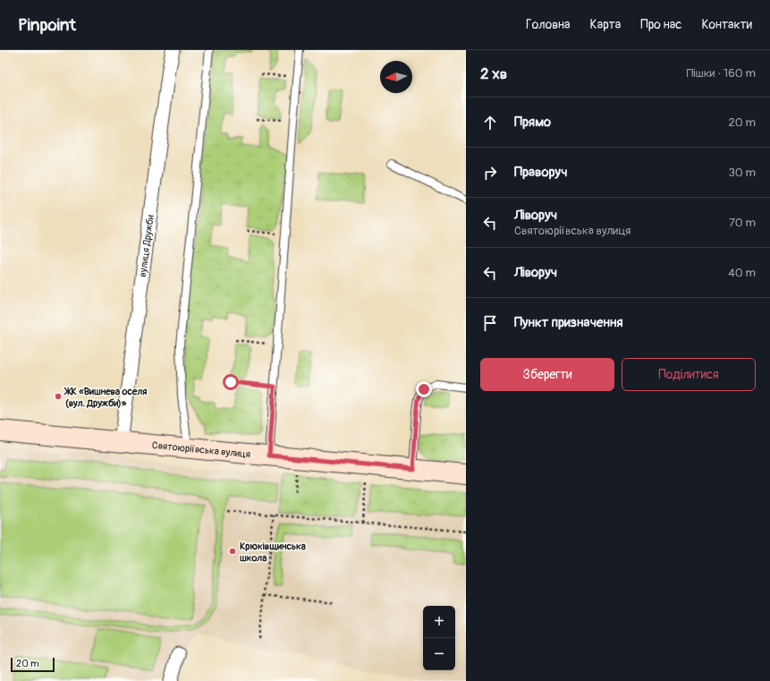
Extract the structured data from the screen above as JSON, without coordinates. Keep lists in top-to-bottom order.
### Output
{
  "streets": {
    "street": ["вулиця Дружби", "Святоюріївська вулиця"]
  },
  "crossings": [
    ["вулиця Дружби", "Святоюріївська вулиця"]
  ],
  "places": ["ЖК «Вишнева оселя (вул. Дружби)»", "Крюківщинська школа"],
  "scale_bar": "20 m",
  "north": "left",
  "page": {
    "header": "Pinpoint",
    "nav": [
      "Головна",
      "Карта",
      "Про нас",
      "Контакти"
    ],
    "heading": ["2 хв", "Пішки · 160 m"],
    "list": [
      ["Прямо", "20 m"],
      ["Праворуч", "30 m"],
      ["Ліворуч", "Святоюріївська вулиця", "70 m"],
      ["Ліворуч", "40 m"],
      "Пункт призначення"
    ],
    "buttons": ["Зберегти", "Поділитися"],
    "map_buttons": ["+", "−"],
    "scale": "20 m"
  }
}
